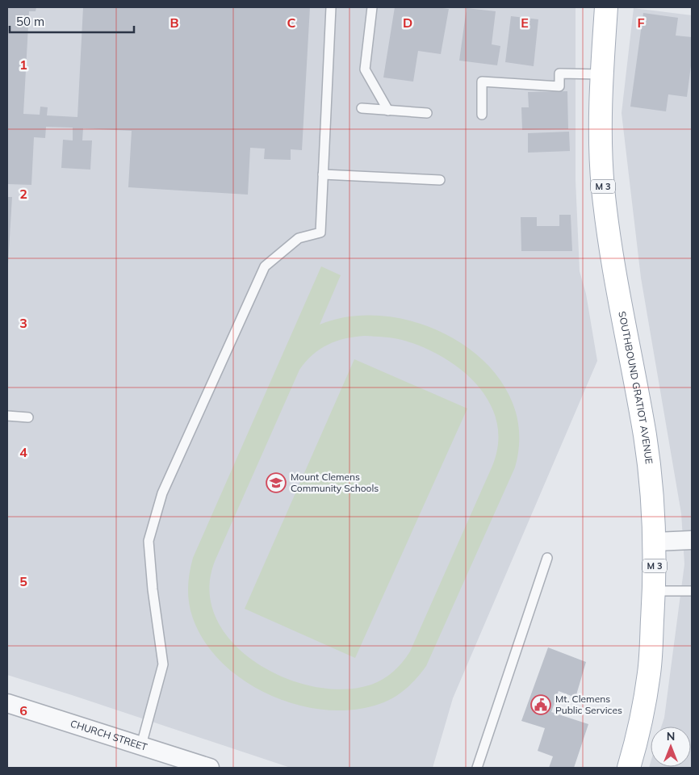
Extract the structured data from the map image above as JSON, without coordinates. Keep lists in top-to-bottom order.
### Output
{
  "streets": {
    "main road": ["M 3", "SOUTHBOUND GRATIOT AVENUE"],
    "street": ["CHURCH STREET"]
  },
  "places": {
    "school or university": ["Mount Clemens Community Schools"],
    "public building": ["Mt. Clemens Public Services"]
  },
  "scale_bar": "50 m",
  "north": "top",
  "grid": {
    "columns": [
      "B",
      "C",
      "D",
      "E",
      "F"
    ],
    "rows": [
      "1",
      "2",
      "3",
      "4",
      "5",
      "6"
    ]
  }
}
